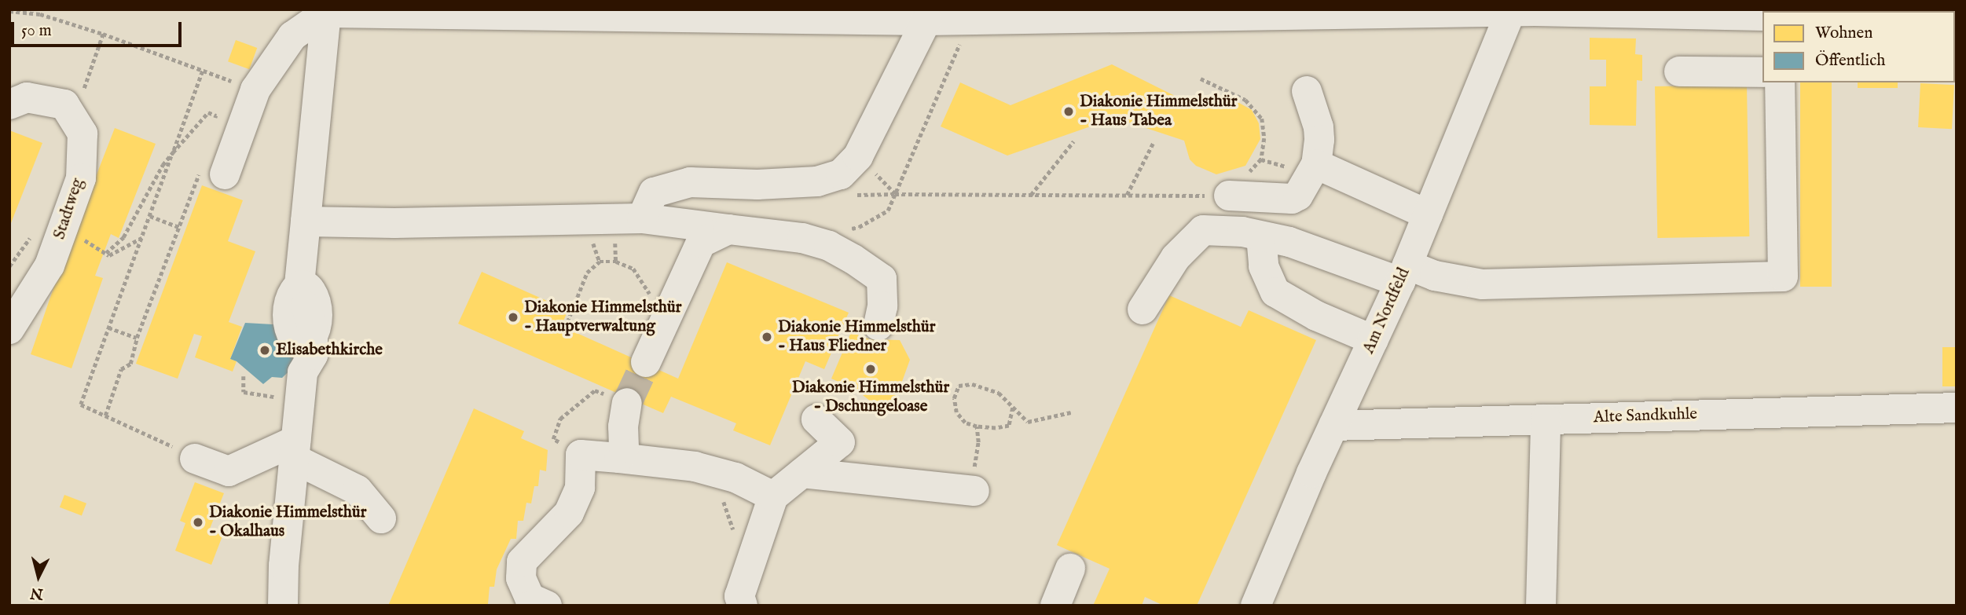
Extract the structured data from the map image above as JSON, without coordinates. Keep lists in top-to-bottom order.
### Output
{
  "streets": {
    "street": ["Stadtweg", "Am Nordfeld", "Alte Sandkuhle"]
  },
  "crossings": [
    ["Am Nordfeld", "Alte Sandkuhle"]
  ],
  "places": [
    "Diakonie Himmelsthür - Haus Tabea",
    "Diakonie Himmelsthür - Hauptverwaltung",
    "Diakonie Himmelsthür - Haus Fliedner",
    "Elisabethkirche",
    "Diakonie Himmelsthür - Dschungeloase",
    "Diakonie Himmelsthür - Okalhaus"
  ],
  "legend": ["Wohnen", "Öffentlich"],
  "scale_bar": "50 m",
  "north": "bottom"
}
